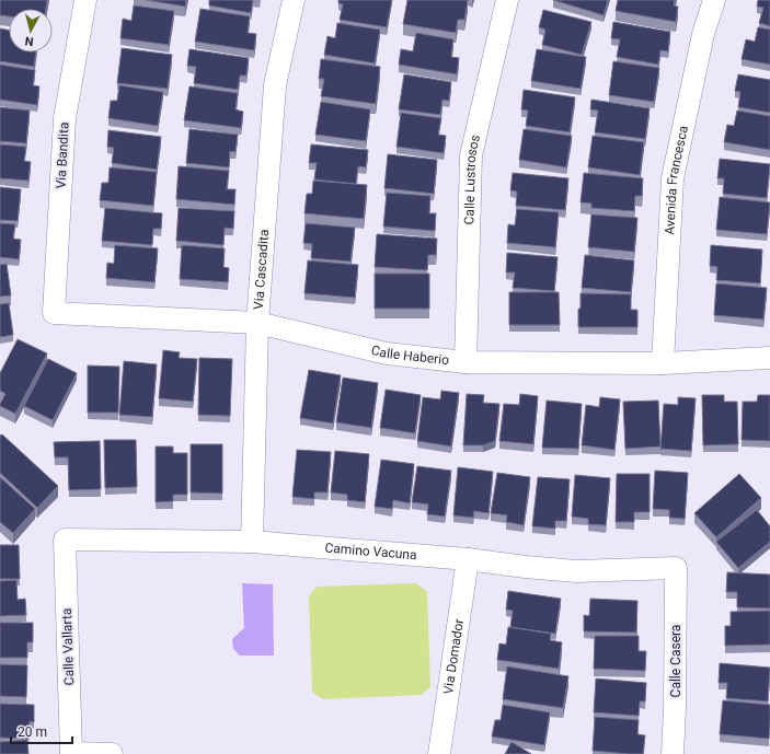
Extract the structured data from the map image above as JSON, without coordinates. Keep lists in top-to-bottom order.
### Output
{
  "streets": {
    "street": [
      "Via Bandita",
      "Calle Lustrosos",
      "Avenida Francesca",
      "Via Cascadita",
      "Calle Haberio",
      "Camino Vacuna",
      "Calle Vallarta",
      "Via Domador",
      "Calle Casera"
    ]
  },
  "crossings": [
    ["Via Bandita", "Calle Haberio"],
    ["Calle Lustrosos", "Calle Haberio"],
    ["Avenida Francesca", "Calle Haberio"],
    ["Via Cascadita", "Calle Haberio"],
    ["Via Cascadita", "Camino Vacuna"],
    ["Camino Vacuna", "Calle Vallarta"],
    ["Camino Vacuna", "Via Domador"],
    ["Camino Vacuna", "Calle Casera"]
  ],
  "scale_bar": "20 m",
  "north": "bottom"
}
